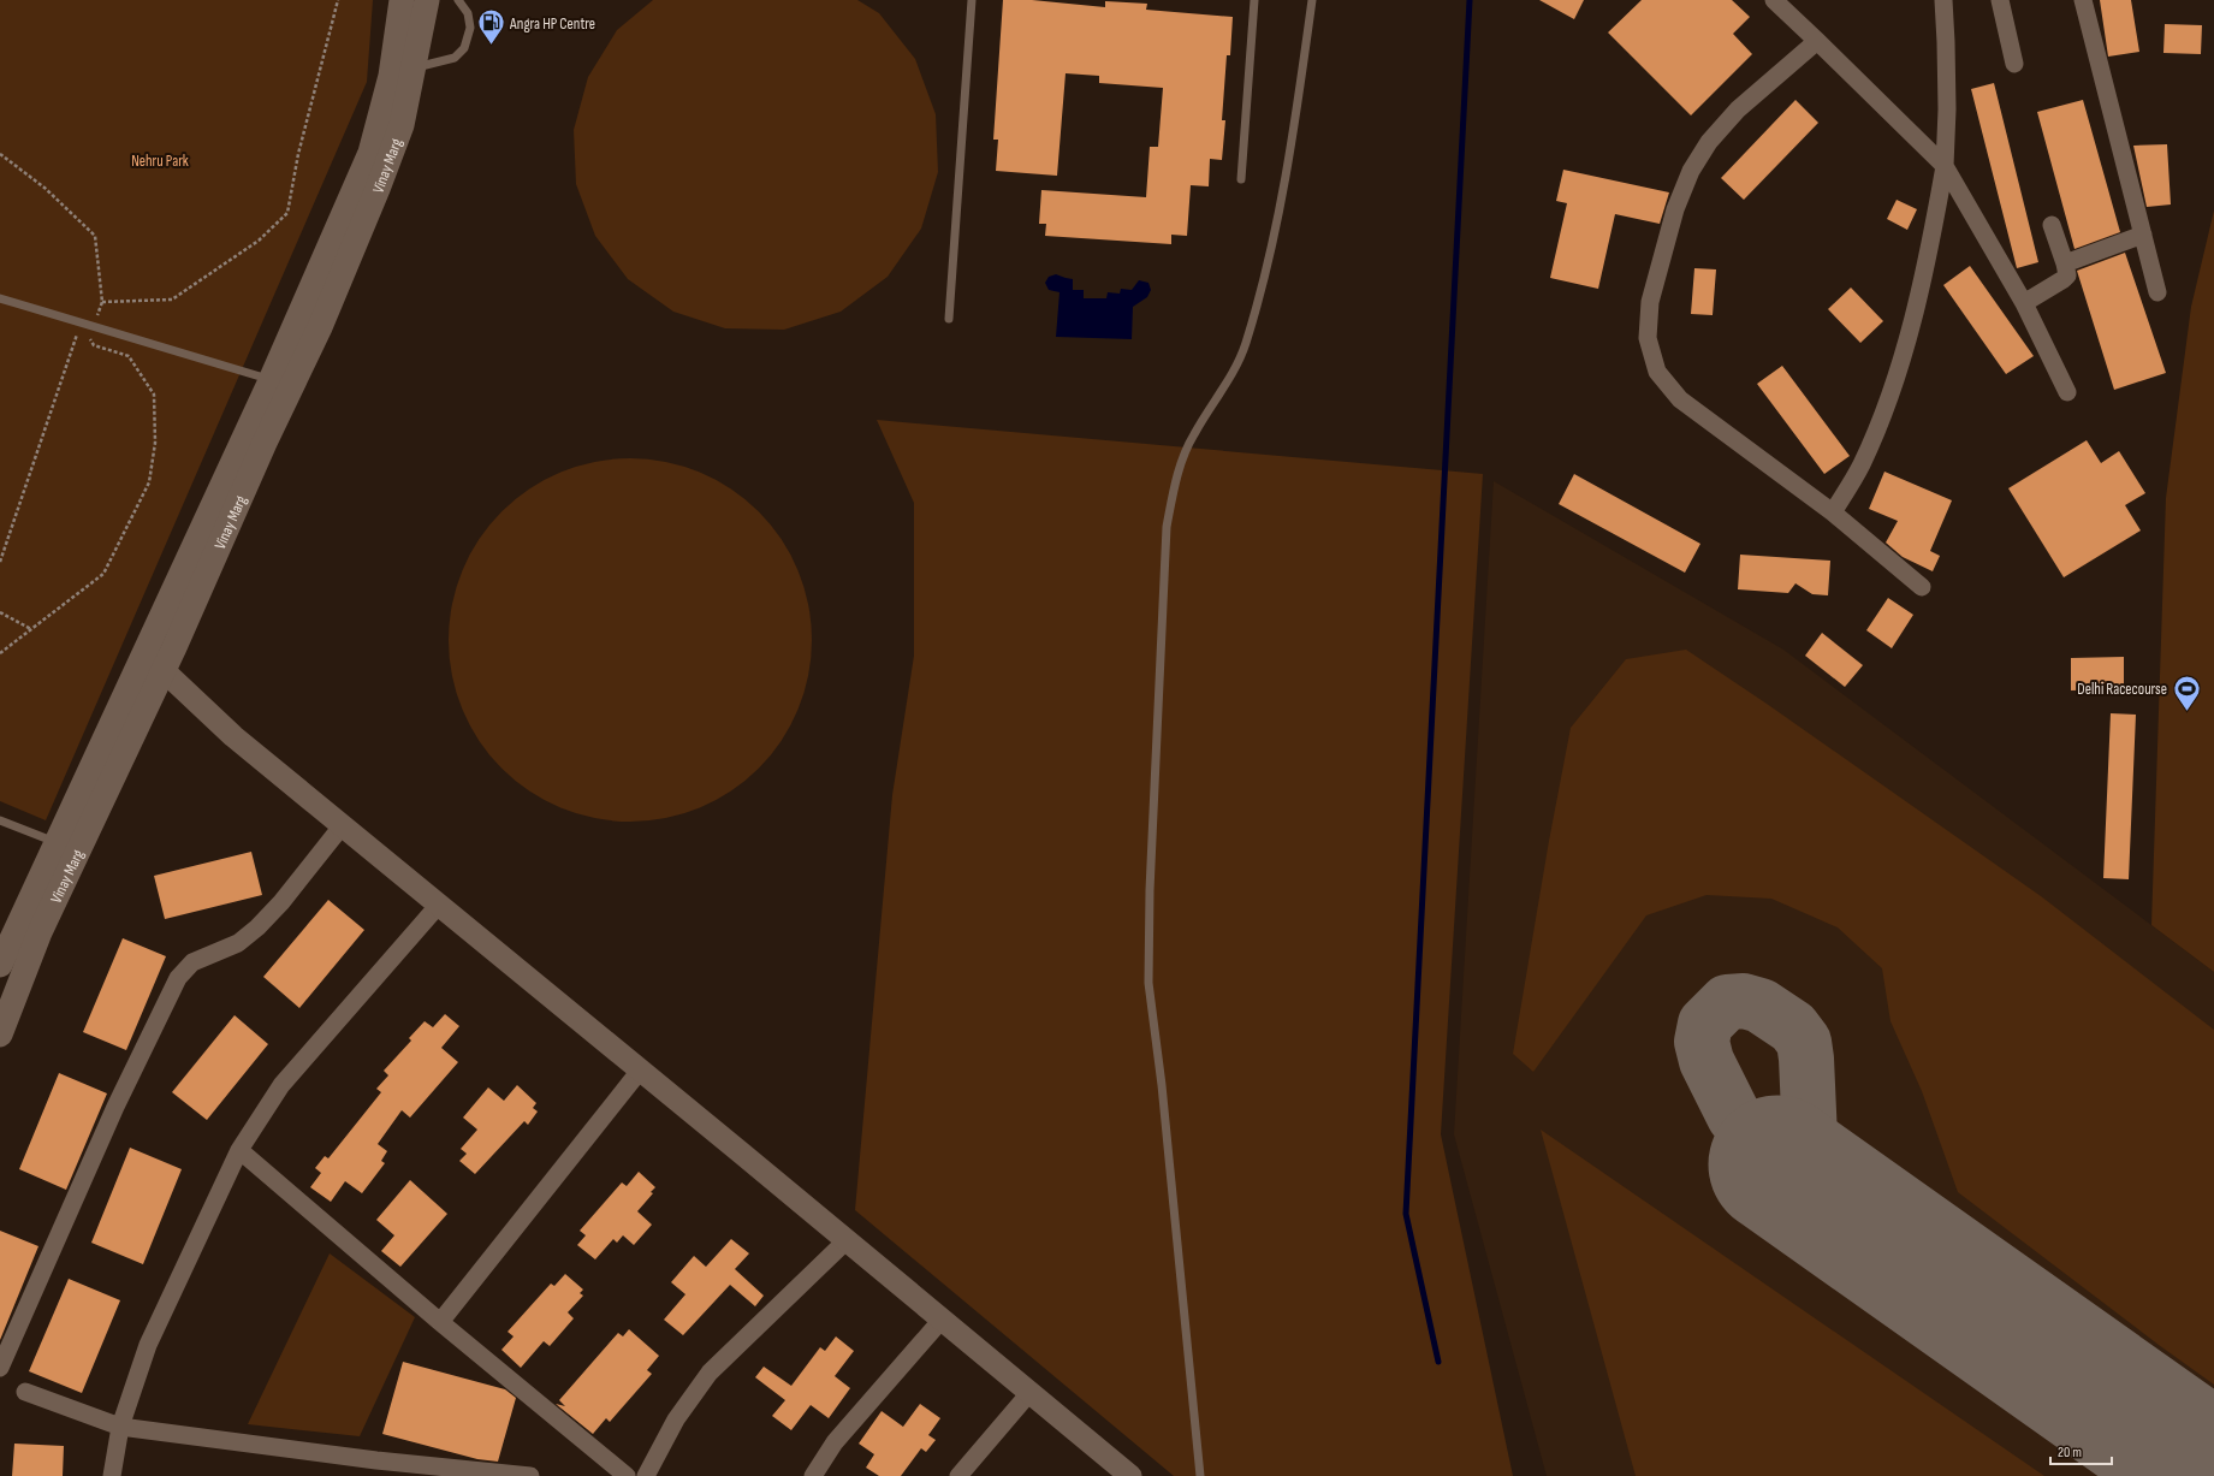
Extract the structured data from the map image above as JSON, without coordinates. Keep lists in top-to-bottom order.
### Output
{
  "streets": {
    "main road": ["Vinay Marg"]
  },
  "parks": ["Nehru Park"],
  "places": {
    "fuel station": ["Angra HP Centre"],
    "sports": ["Delhi Racecourse"]
  },
  "scale_bar": "20 m"
}
